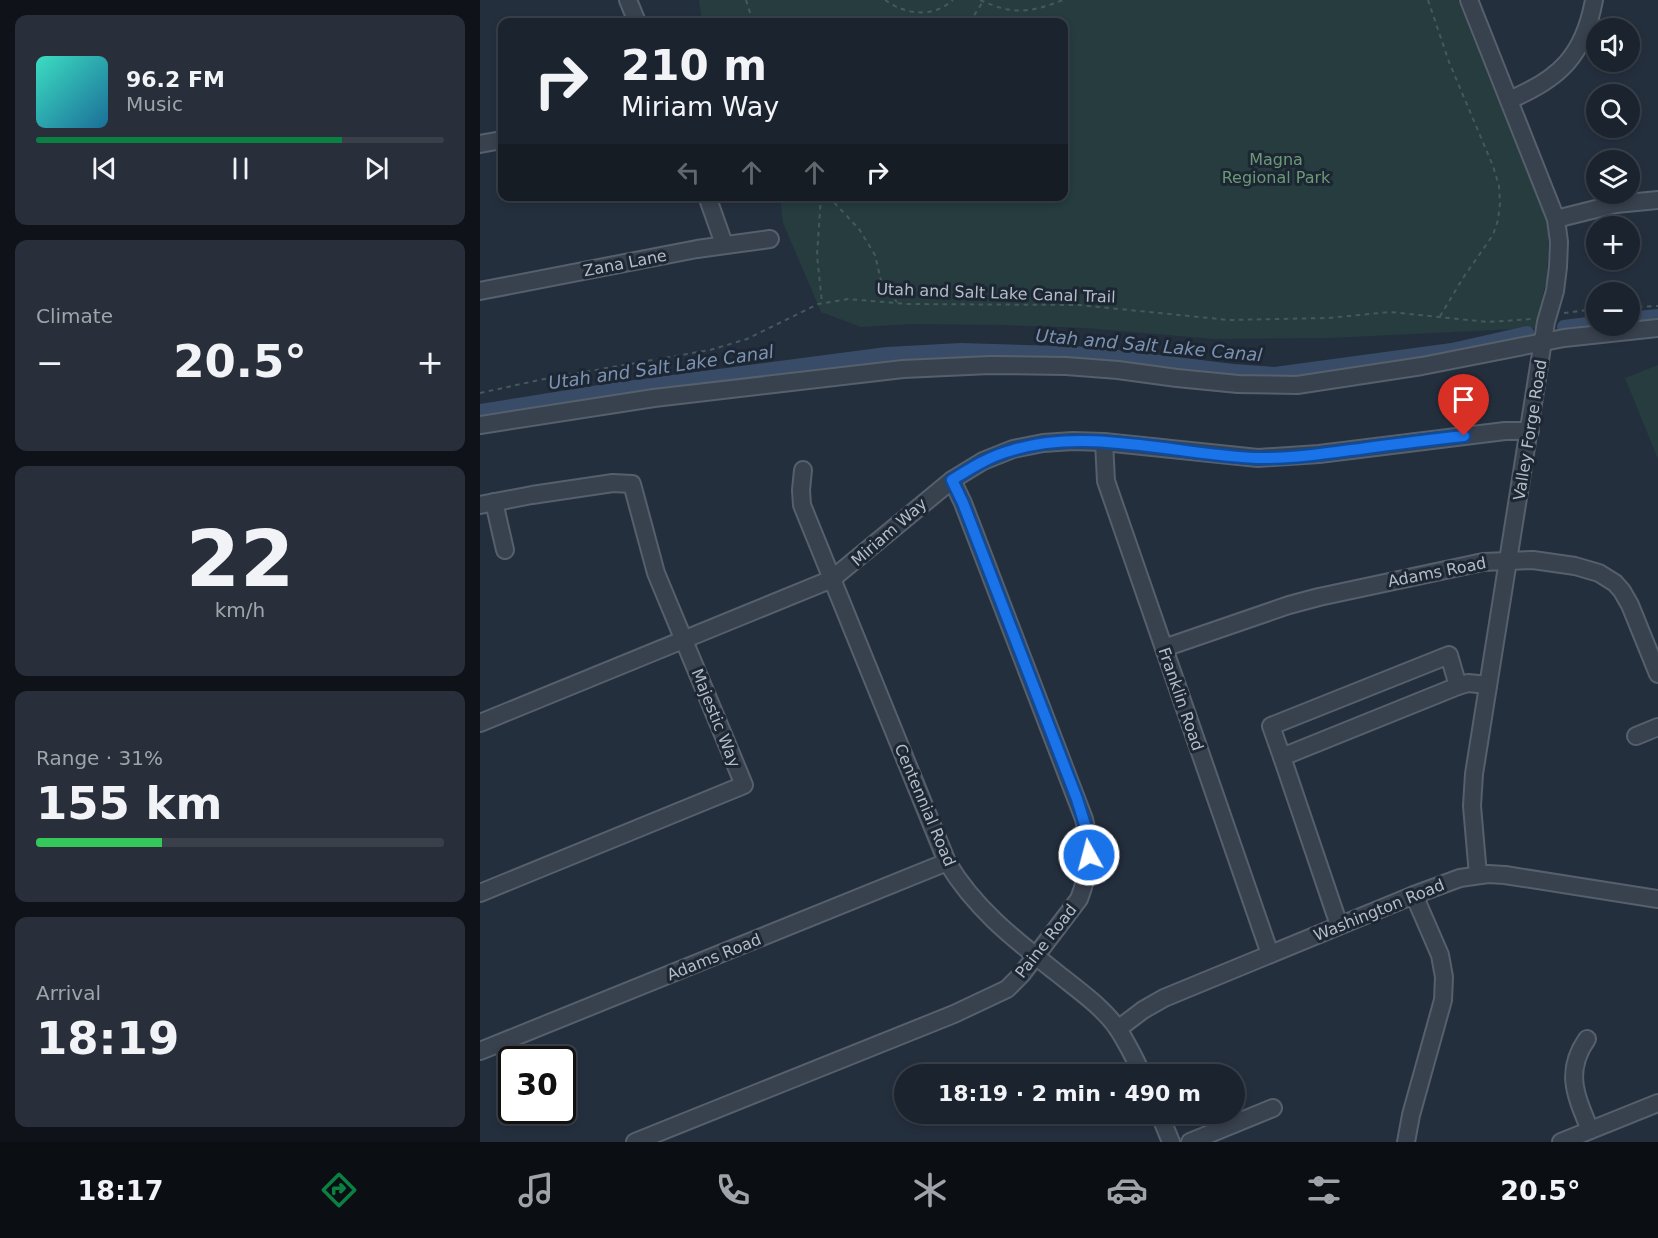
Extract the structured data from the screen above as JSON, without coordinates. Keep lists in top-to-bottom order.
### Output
{
  "streets": {
    "street": [
      "Zana Lane",
      "Valley Forge Road",
      "Miriam Way",
      "Adams Road",
      "Franklin Road",
      "Majestic Way",
      "Centennial Road",
      "Washington Road",
      "Paine Road"
    ],
    "path": ["Utah and Salt Lake Canal Trail"]
  },
  "crossings": [
    ["Utah and Salt Lake Canal Trail", "Valley Forge Road"],
    ["Valley Forge Road", "Miriam Way"],
    ["Valley Forge Road", "Adams Road"],
    ["Valley Forge Road", "Washington Road"],
    ["Miriam Way", "Franklin Road"],
    ["Miriam Way", "Majestic Way"],
    ["Miriam Way", "Centennial Road"],
    ["Miriam Way", "Paine Road"],
    ["Adams Road", "Franklin Road"],
    ["Adams Road", "Centennial Road"],
    ["Franklin Road", "Washington Road"],
    ["Centennial Road", "Washington Road"],
    ["Centennial Road", "Paine Road"]
  ],
  "water": ["Utah and Salt Lake Canal"],
  "parks": ["Magna Regional Park"],
  "page": {
    "map_buttons": ["+", "−"],
    "turn": ["210 m", "Miriam Way"],
    "song": ["96.2 FM", "Music"],
    "tile": [
      "Climate",
      ["22", "km/h"],
      ["Range · 31%", "155 km"],
      ["Arrival", "18:19"]
    ],
    "heat": ["−", "20.5°", "+"],
    "limit": "30",
    "trip": "18:19 · 2 min · 490 m",
    "tabs": ["18:17", "20.5°"]
  }
}
